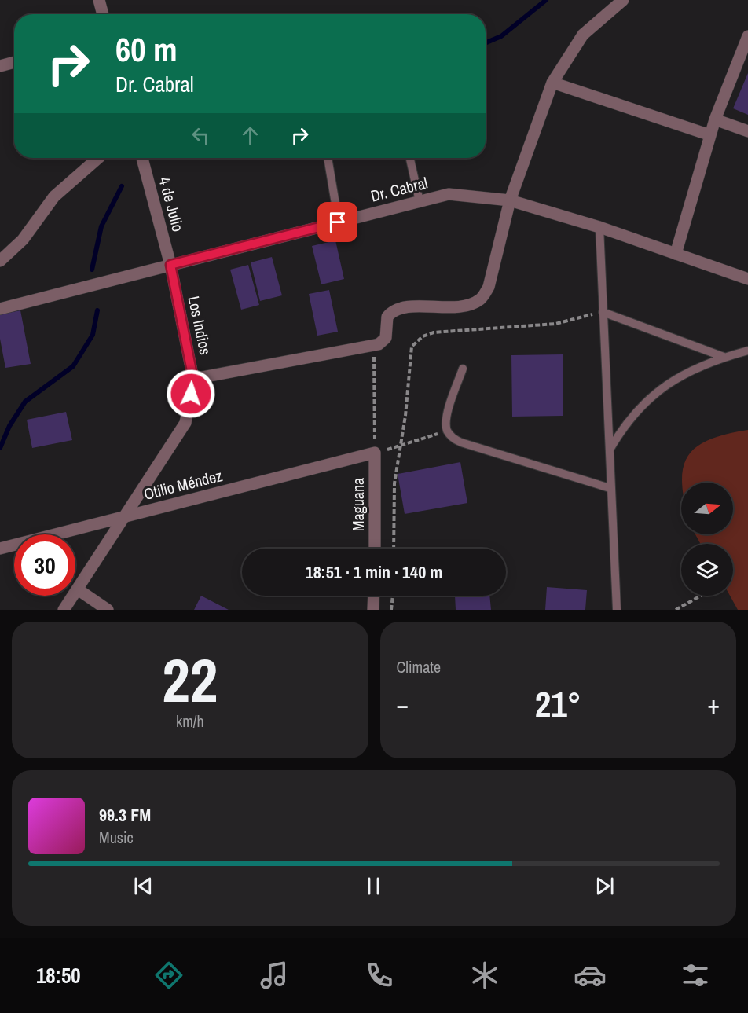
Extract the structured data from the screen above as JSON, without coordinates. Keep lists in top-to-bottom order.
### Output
{
  "streets": {
    "street": [
      "Dr. Cabral",
      "4 de Julio",
      "Los Indios",
      "Otilio Méndez",
      "Maguana"
    ]
  },
  "crossings": [
    ["Dr. Cabral", "4 de Julio"],
    ["Dr. Cabral", "Los Indios"],
    ["4 de Julio", "Los Indios"],
    ["Los Indios", "Otilio Méndez"],
    ["Otilio Méndez", "Maguana"]
  ],
  "north": "right",
  "page": {
    "turn": ["60 m", "Dr. Cabral"],
    "limit": "30",
    "trip": "18:51 · 1 min · 140 m",
    "tile": [
      ["22", "km/h"],
      "Climate"
    ],
    "heat": ["−", "21°", "+"],
    "song": ["99.3 FM", "Music"],
    "tabs": "18:50"
  }
}
